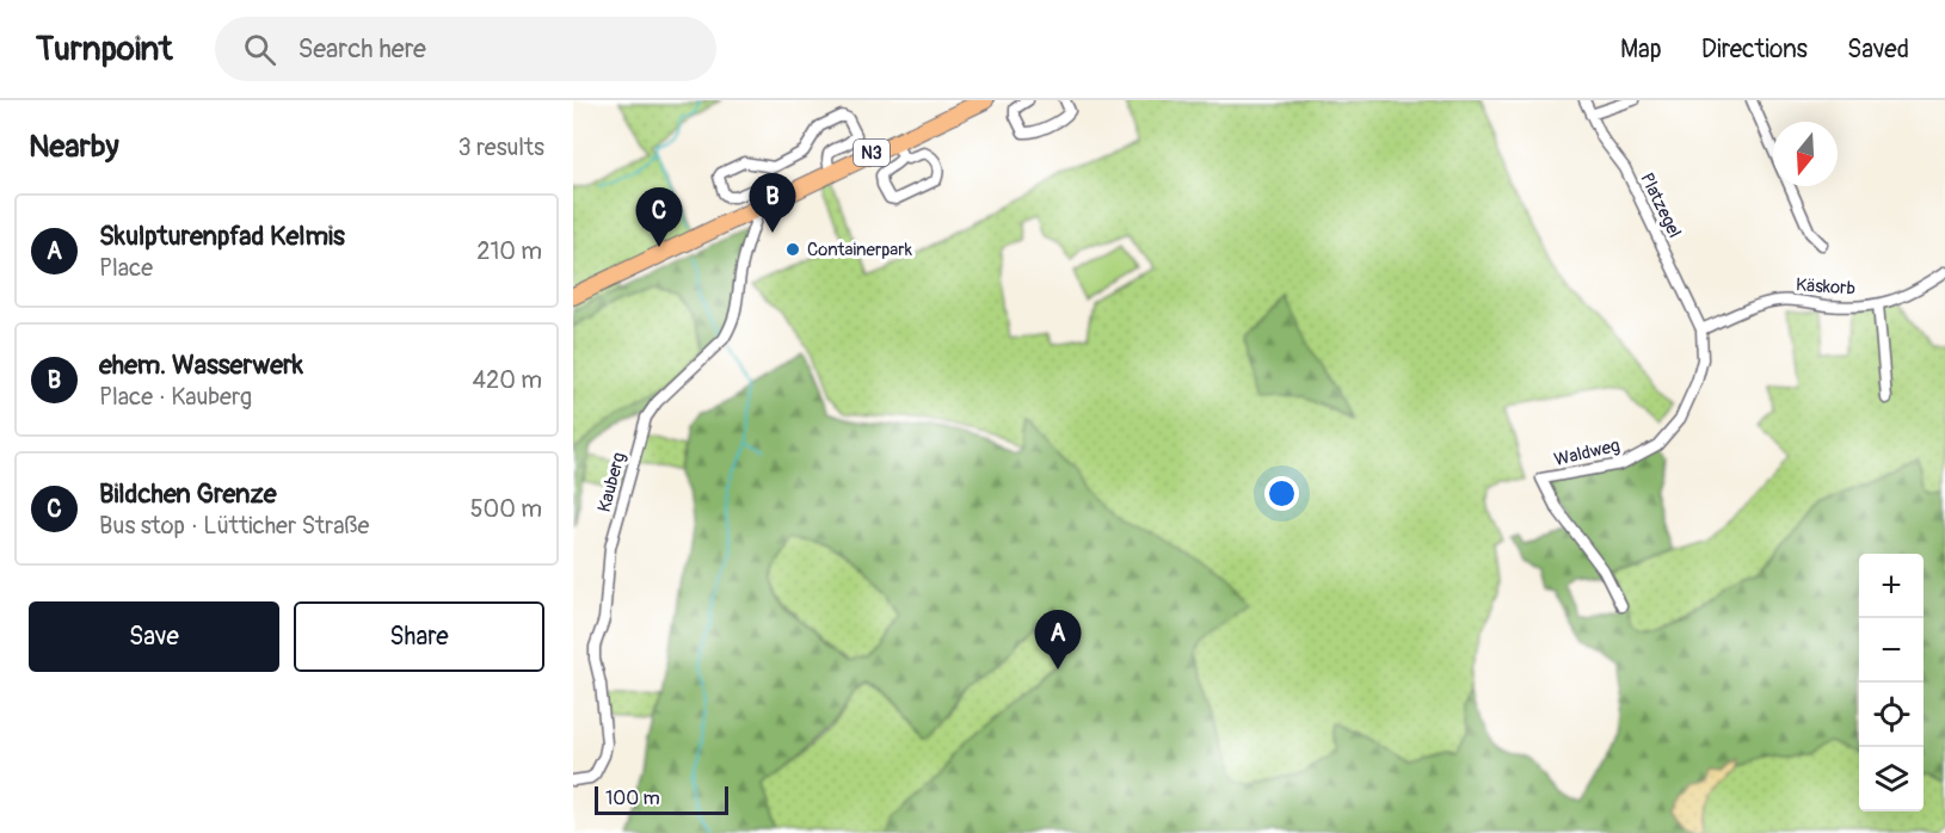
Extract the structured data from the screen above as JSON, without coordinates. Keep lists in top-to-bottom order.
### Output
{
  "streets": {
    "main road": ["N3"],
    "street": [
      "Platzegel",
      "Käskorb",
      "Waldweg",
      "Kauberg"
    ]
  },
  "crossings": [
    ["N3", "Kauberg"],
    ["Platzegel", "Käskorb"],
    ["Platzegel", "Waldweg"],
    ["Käskorb", "Waldweg"]
  ],
  "places": ["Containerpark"],
  "scale_bar": "100 m",
  "north": "bottom",
  "page": {
    "header": "Turnpoint",
    "search": "Search here",
    "nav": ["Map", "Directions", "Saved"],
    "heading": ["Nearby", "3 results"],
    "pins": ["B", "C", "A"],
    "list": [
      {
        "mark": "A",
        "name": "Skulpturenpfad Kelmis",
        "note": "Place",
        "value": "210 m"
      },
      {
        "mark": "B",
        "name": "ehem. Wasserwerk",
        "note": "Place · Kauberg",
        "value": "420 m"
      },
      {
        "mark": "C",
        "name": "Bildchen Grenze",
        "note": "Bus stop · Lütticher Straße",
        "value": "500 m"
      }
    ],
    "map_buttons": ["+", "−"],
    "buttons": ["Save", "Share"],
    "scale": "100 m"
  }
}
